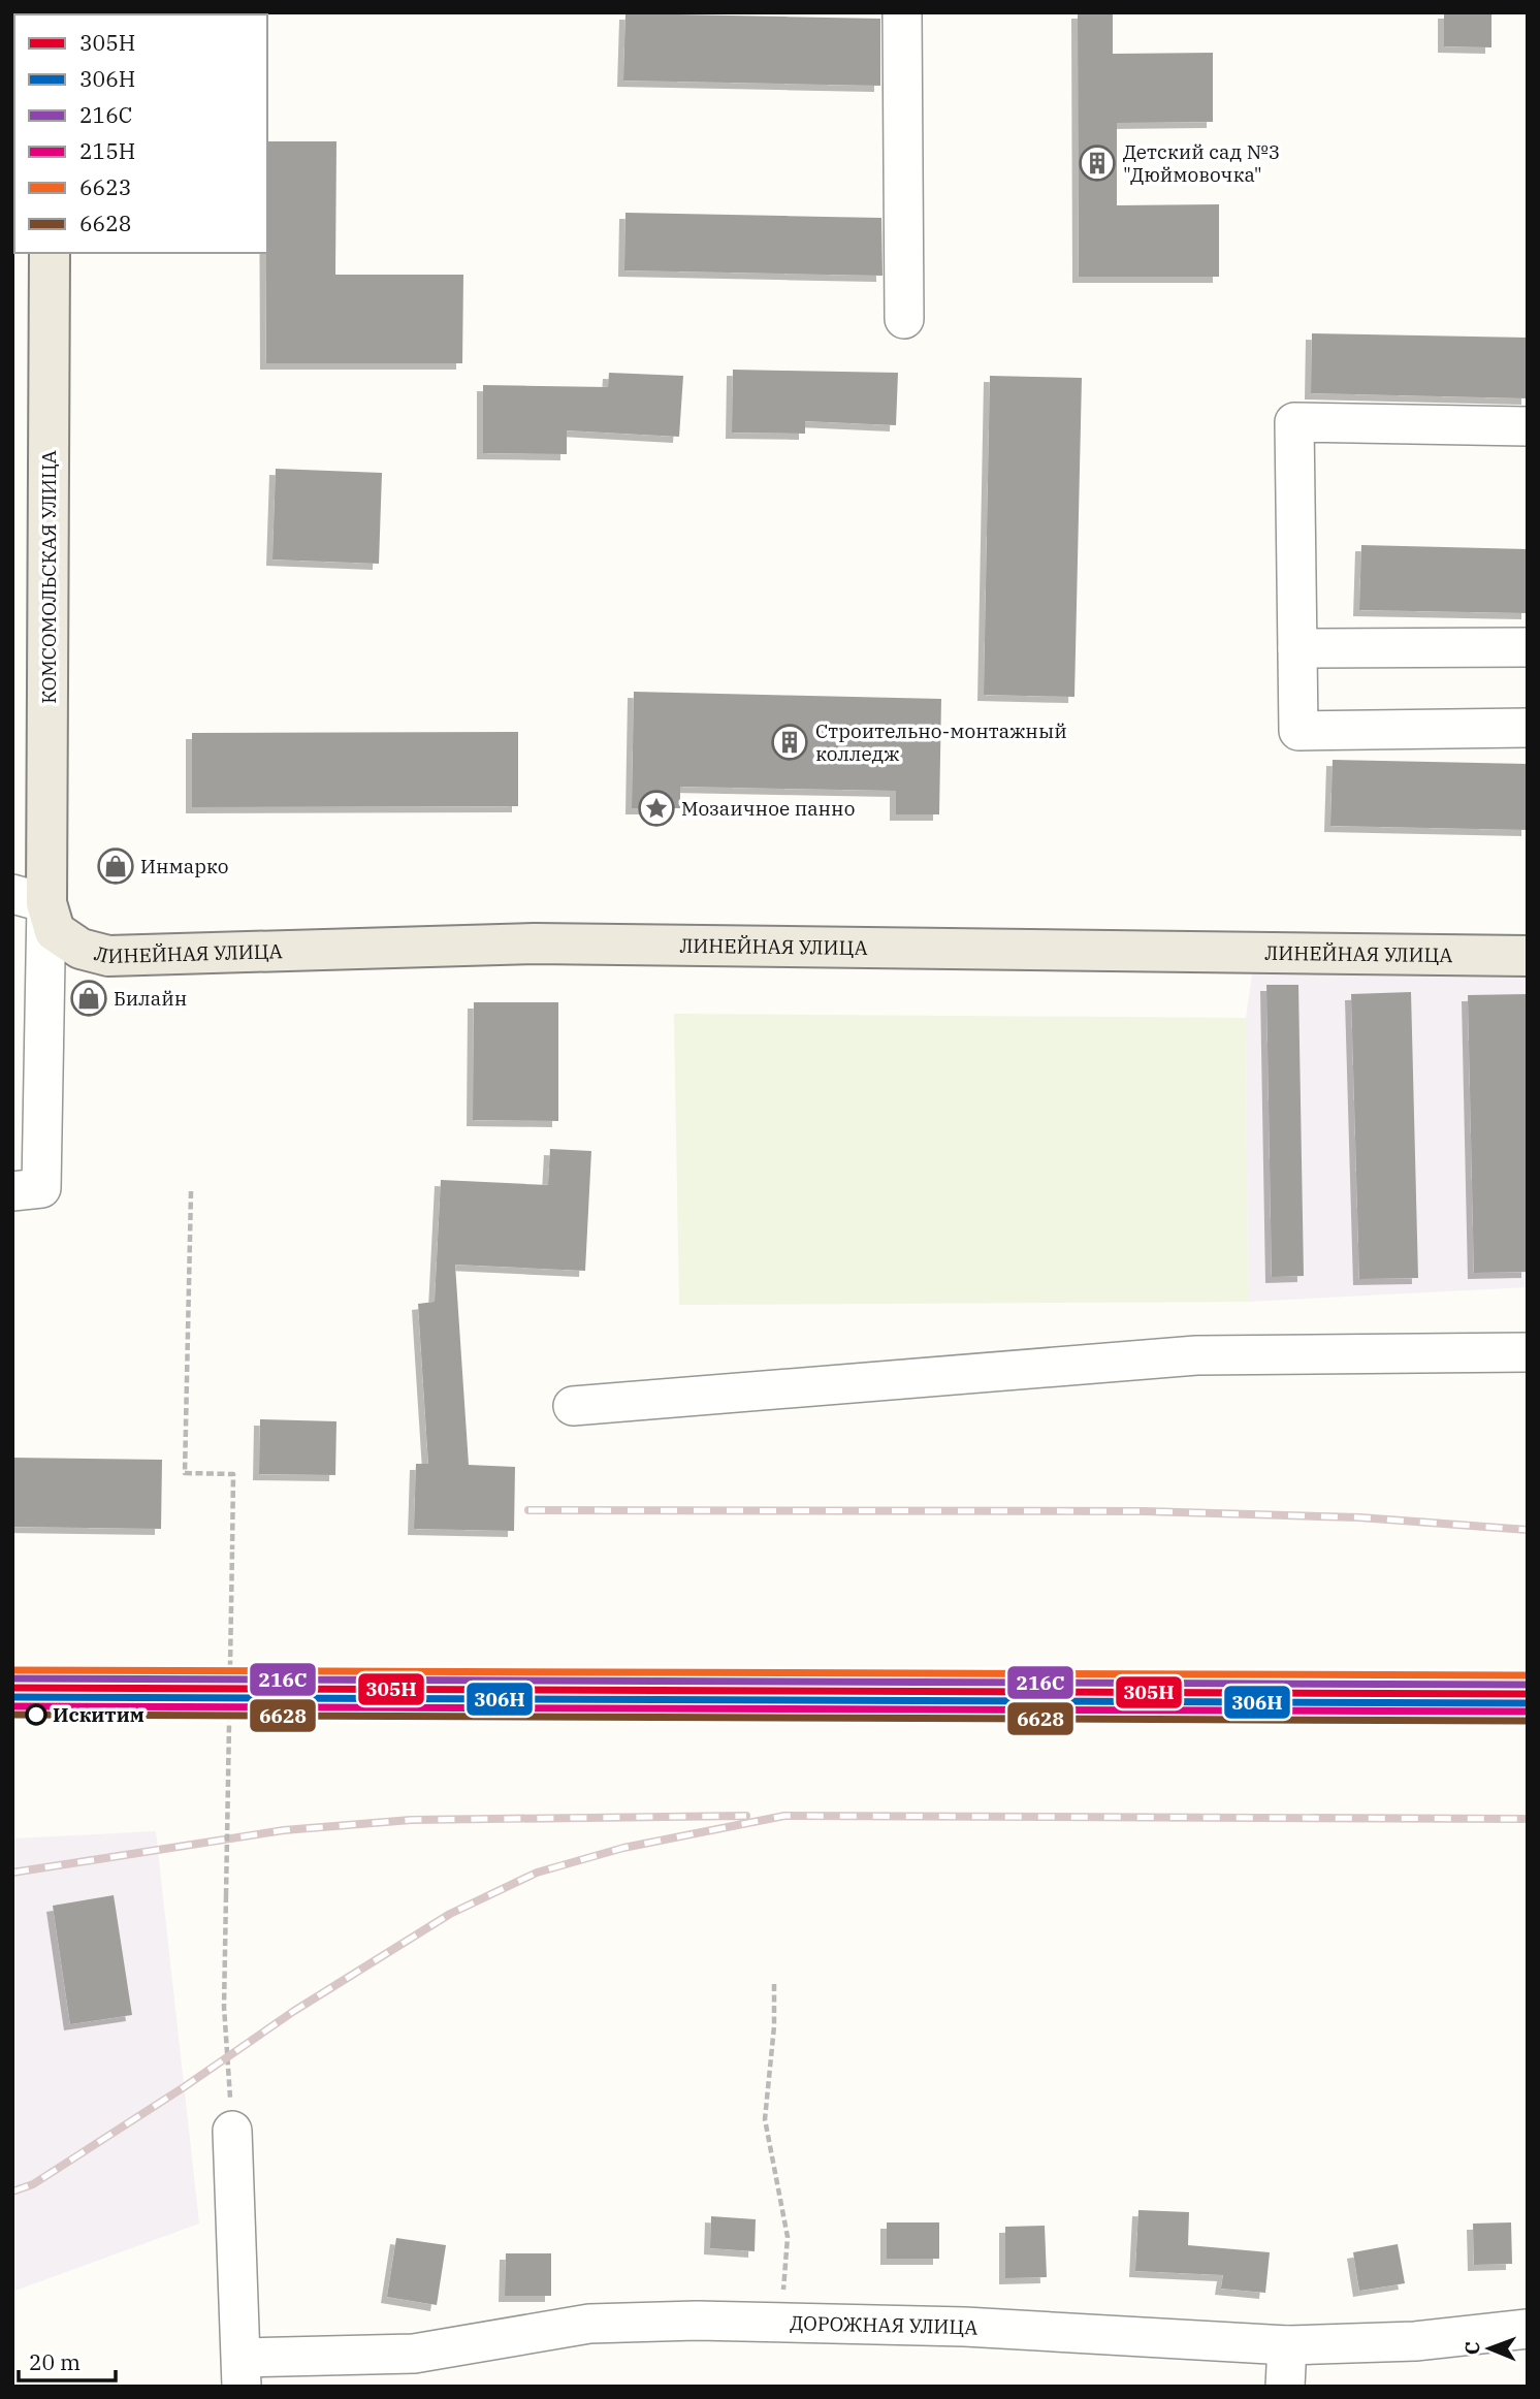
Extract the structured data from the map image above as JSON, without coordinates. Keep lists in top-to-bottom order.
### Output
{
  "streets": {
    "main road": ["КОМСОМОЛЬСКАЯ УЛИЦА", "ЛИНЕЙНАЯ УЛИЦА"],
    "street": ["ДОРОЖНАЯ УЛИЦА"]
  },
  "crossings": [
    ["КОМСОМОЛЬСКАЯ УЛИЦА", "ЛИНЕЙНАЯ УЛИЦА"]
  ],
  "places": {
    "building": ["Детский сад №3 \"Дюймовочка\"", "Строительно-монтажный колледж"],
    "place": ["Мозаичное панно"],
    "shop": ["Инмарко", "Билайн"],
    "other": ["Искитим"]
  },
  "lines": [
    "transit line 6623",
    "transit line 216С",
    "transit line 305Н",
    "transit line 306Н",
    "transit line 215Н",
    "transit line 6628"
  ],
  "legend": [
    "305Н",
    "306Н",
    "216С",
    "215Н",
    "6623",
    "6628"
  ],
  "scale_bar": "20 m",
  "north": "left"
}
